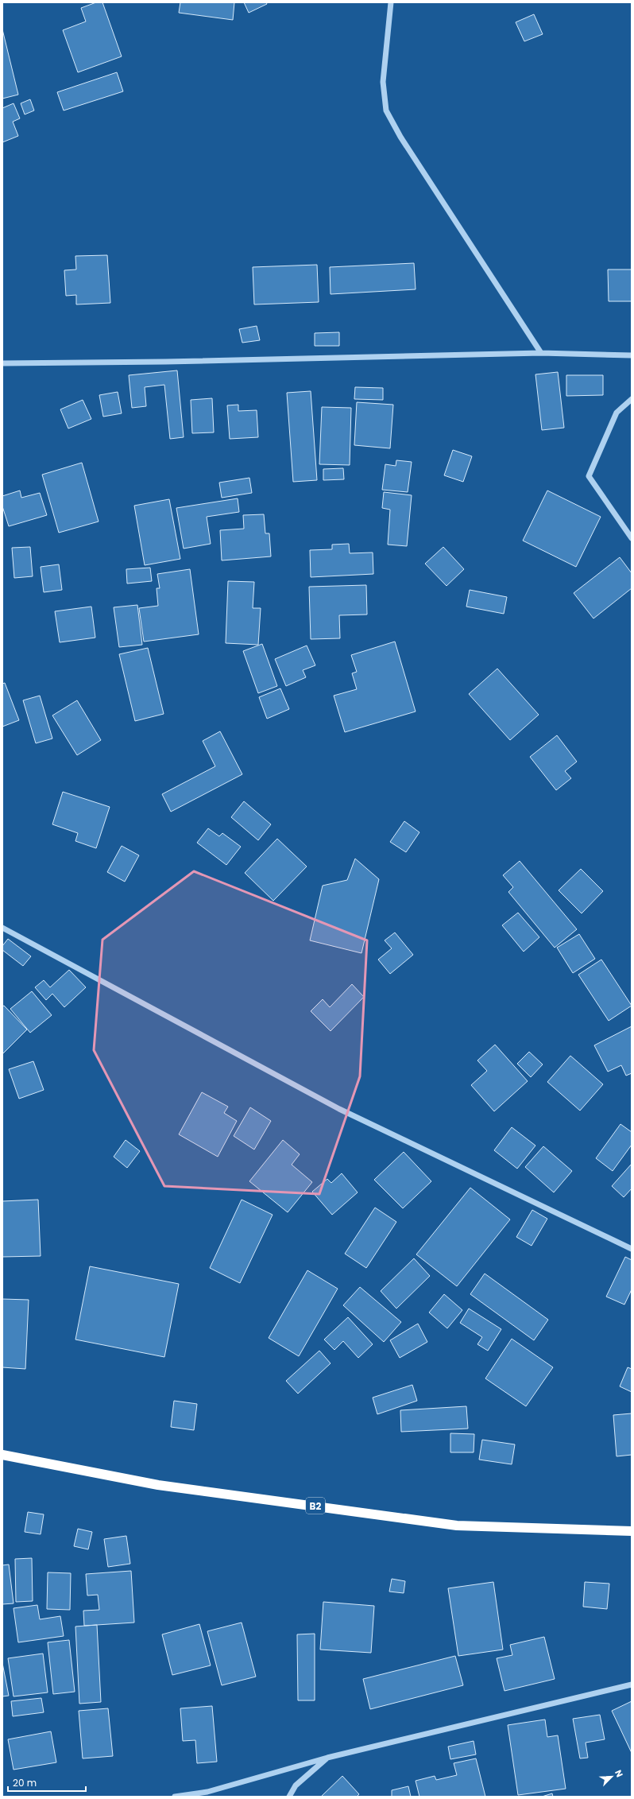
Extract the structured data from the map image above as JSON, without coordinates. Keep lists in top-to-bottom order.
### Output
{
  "streets": {
    "highway": ["B2"]
  },
  "scale_bar": "20 m",
  "north": "top right"
}
